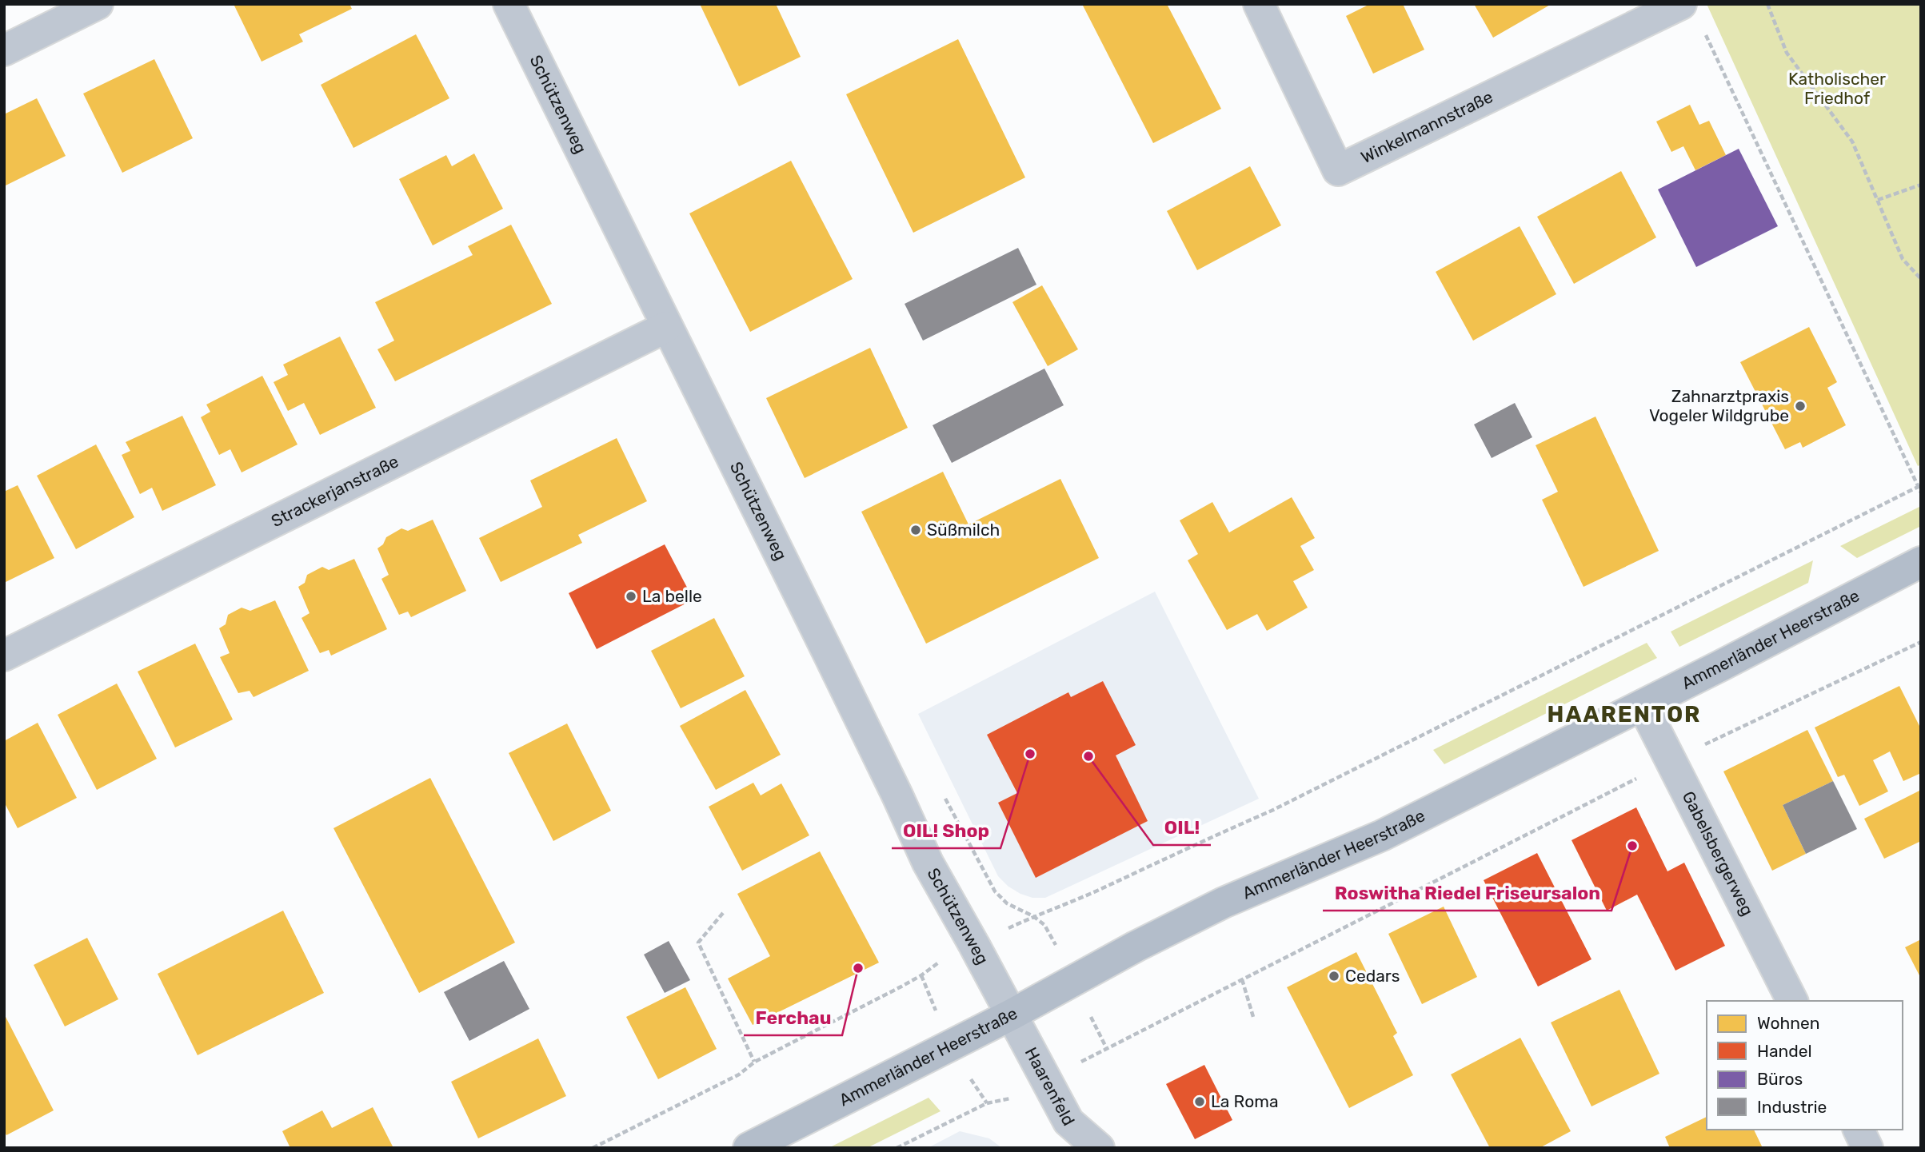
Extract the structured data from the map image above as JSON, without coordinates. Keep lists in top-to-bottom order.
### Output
{
  "streets": {
    "street": [
      "Schützenweg",
      "Winkelmannstraße",
      "Strackerjanstraße",
      "Ammerländer Heerstraße",
      "Gabelsbergerweg",
      "Haarenfeld"
    ]
  },
  "crossings": [
    ["Schützenweg", "Strackerjanstraße"],
    ["Schützenweg", "Ammerländer Heerstraße"],
    ["Schützenweg", "Haarenfeld"],
    ["Ammerländer Heerstraße", "Gabelsbergerweg"],
    ["Ammerländer Heerstraße", "Haarenfeld"]
  ],
  "districts": ["HAARENTOR"],
  "parks": ["Katholischer Friedhof"],
  "places": [
    "Zahnarztpraxis Vogeler Wildgrube",
    "Süßmilch",
    "La belle",
    "OIL! Shop",
    "OIL!",
    "Roswitha Riedel Friseursalon",
    "Ferchau",
    "Cedars",
    "La Roma"
  ],
  "legend": [
    "Wohnen",
    "Handel",
    "Büros",
    "Industrie"
  ]
}
